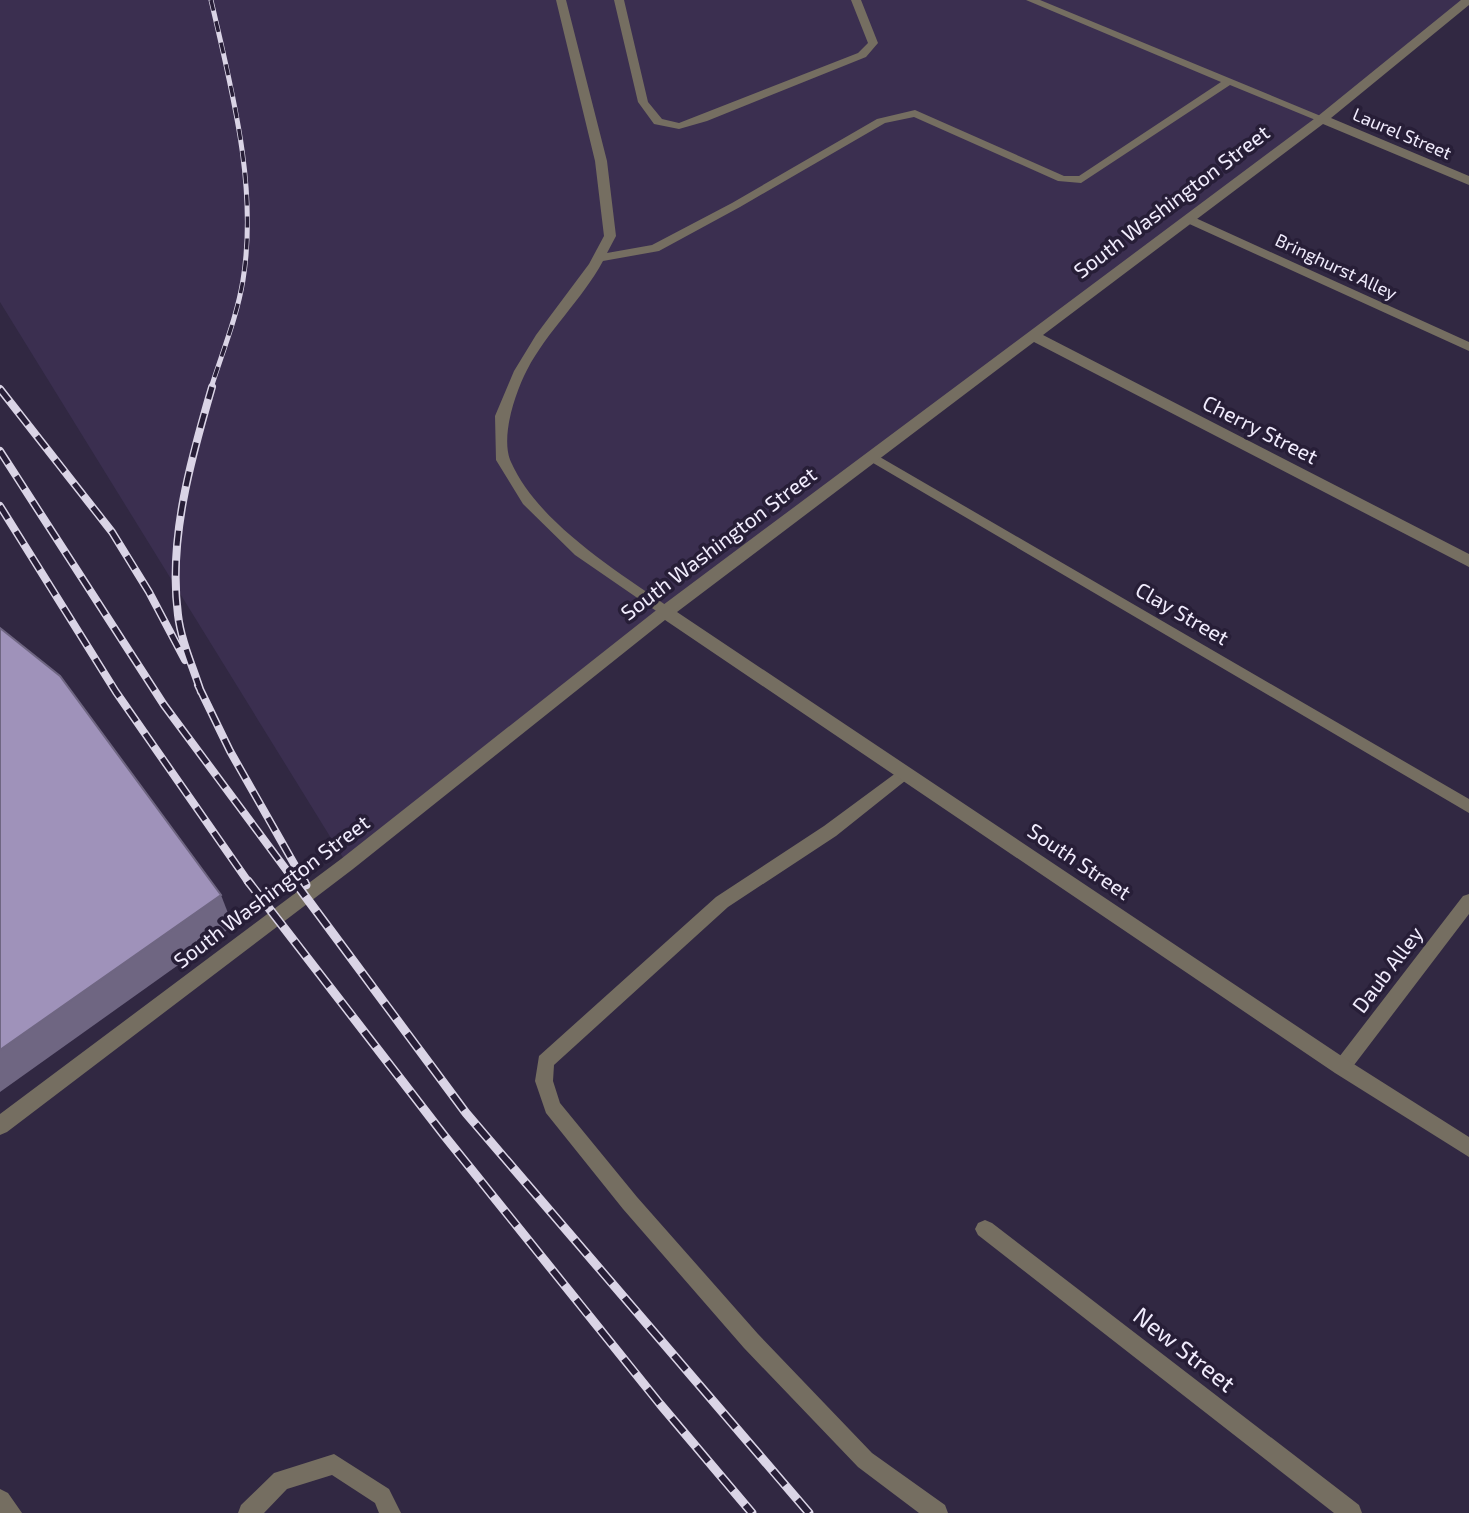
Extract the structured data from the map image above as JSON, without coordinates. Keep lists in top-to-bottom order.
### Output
{
  "streets": {
    "street": [
      "Laurel Street",
      "South Washington Street",
      "Cherry Street",
      "South Street"
    ],
    "lane": [
      "Bringhurst Alley",
      "Clay Street",
      "Daub Alley",
      "New Street"
    ]
  },
  "crossings": [
    ["Laurel Street", "South Washington Street"],
    ["South Washington Street", "Bringhurst Alley"],
    ["South Washington Street", "Cherry Street"],
    ["South Washington Street", "Clay Street"],
    ["South Washington Street", "South Street"],
    ["South Street", "Daub Alley"]
  ]
}
